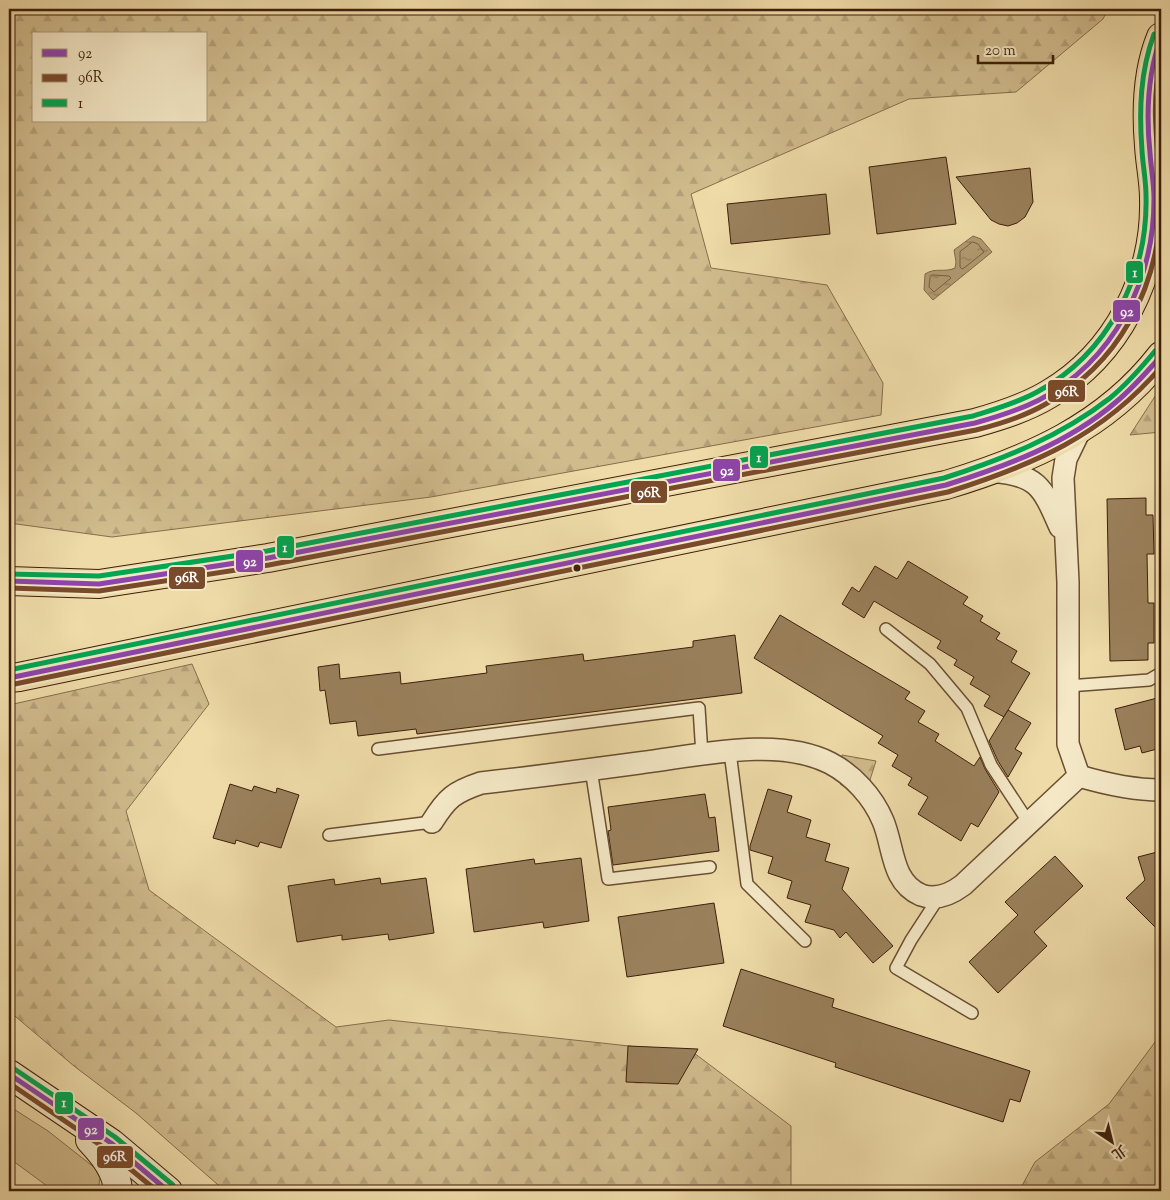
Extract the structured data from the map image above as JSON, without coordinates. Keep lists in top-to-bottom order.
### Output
{
  "lines": ["transit line 1", "transit line 92", "transit line 96R"],
  "legend": ["92", "96R", "1"],
  "scale_bar": "20 m",
  "north": "bottom right"
}
